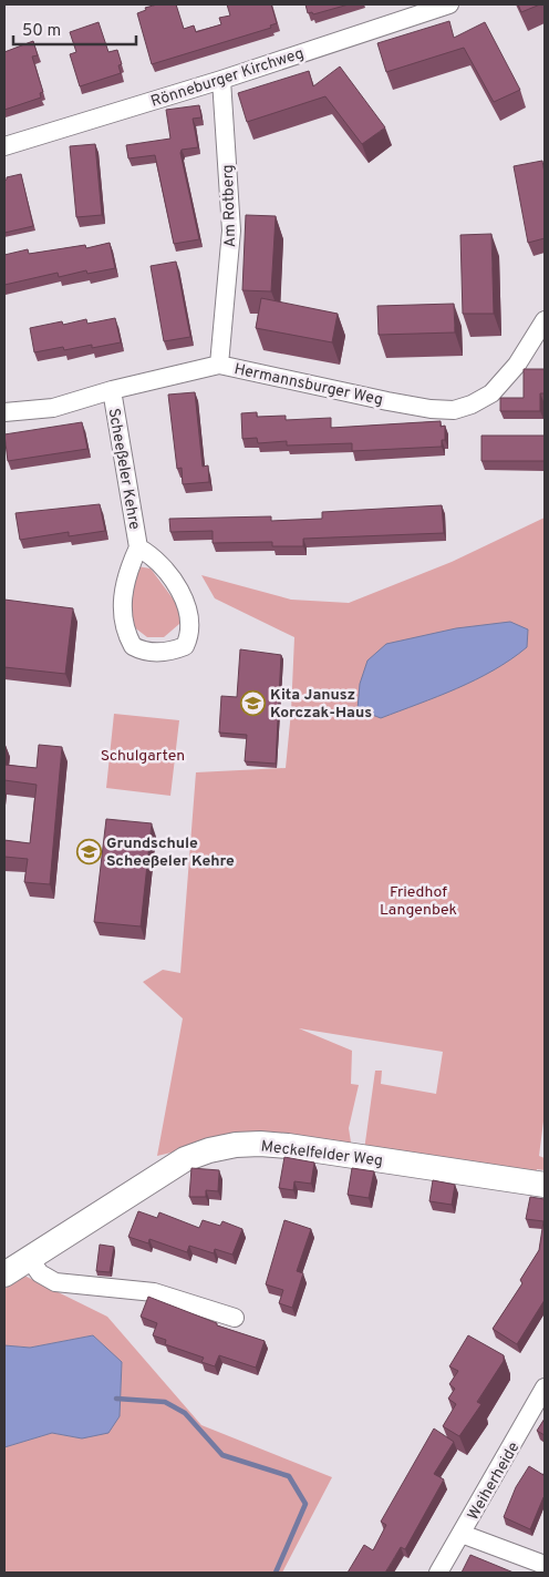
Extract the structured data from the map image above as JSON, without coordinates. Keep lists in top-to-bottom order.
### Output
{
  "streets": {
    "main road": ["Meckelfelder Weg"],
    "street": [
      "Rönneburger Kirchweg",
      "Am Rotberg",
      "Hermannsburger Weg",
      "Scheeßeler Kehre",
      "Weiherheide"
    ]
  },
  "crossings": [
    ["Rönneburger Kirchweg", "Am Rotberg"],
    ["Am Rotberg", "Hermannsburger Weg"],
    ["Hermannsburger Weg", "Scheeßeler Kehre"]
  ],
  "parks": ["Schulgarten", "Friedhof Langenbek"],
  "places": {
    "school or university": ["Kita Janusz Korczak-Haus", "Grundschule Scheeßeler Kehre"]
  },
  "scale_bar": "50 m"
}
